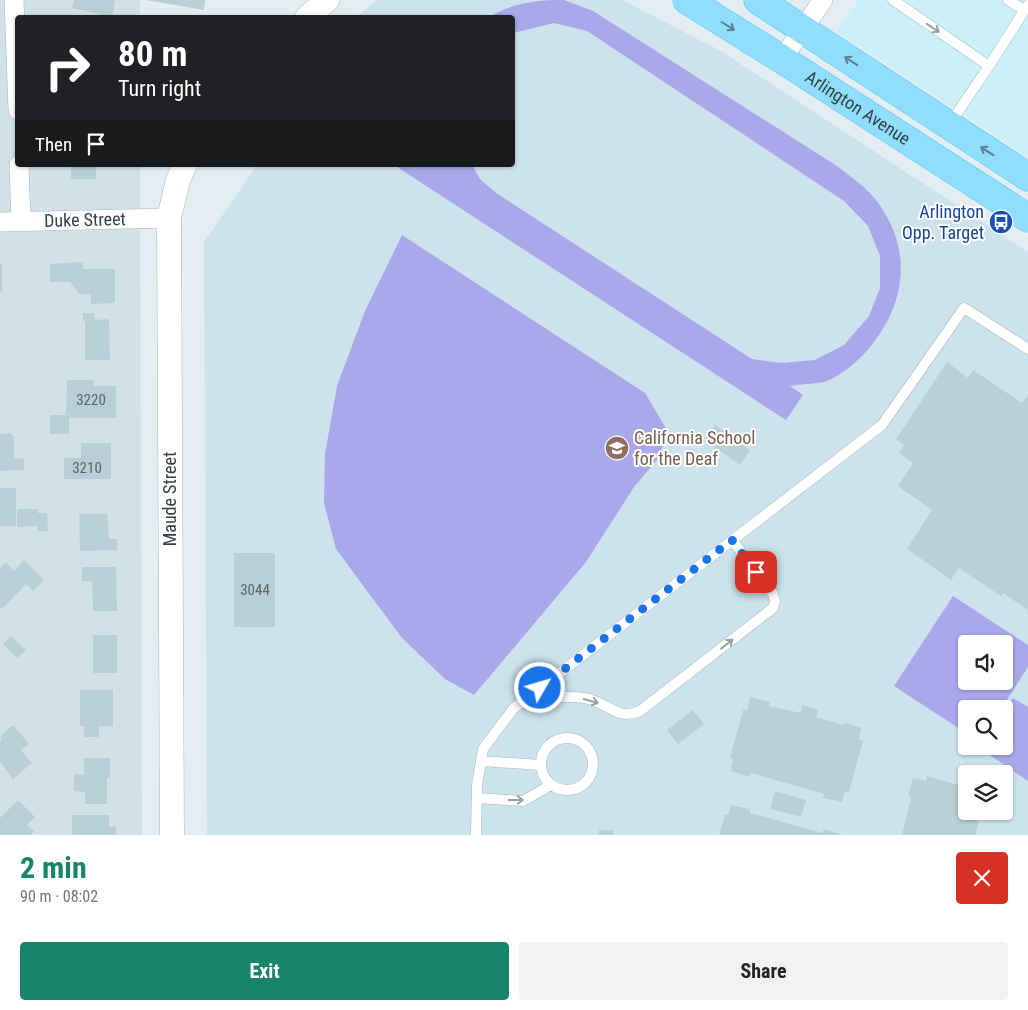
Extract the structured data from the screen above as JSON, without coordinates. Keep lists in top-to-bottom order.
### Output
{
  "streets": {
    "main road": ["Arlington Avenue"],
    "street": ["Duke Street", "Maude Street"]
  },
  "crossings": [
    ["Duke Street", "Maude Street"]
  ],
  "places": {
    "bus stop": ["Arlington Opp. Target"],
    "school or university": ["California School for the Deaf"]
  },
  "house_numbers": ["3220", "3210", "3044"],
  "page": {
    "turn": ["80 m", "Turn right"],
    "then": "Then",
    "heading": ["2 min", "90 m · 08:02"],
    "buttons": ["Exit", "Share"]
  }
}
